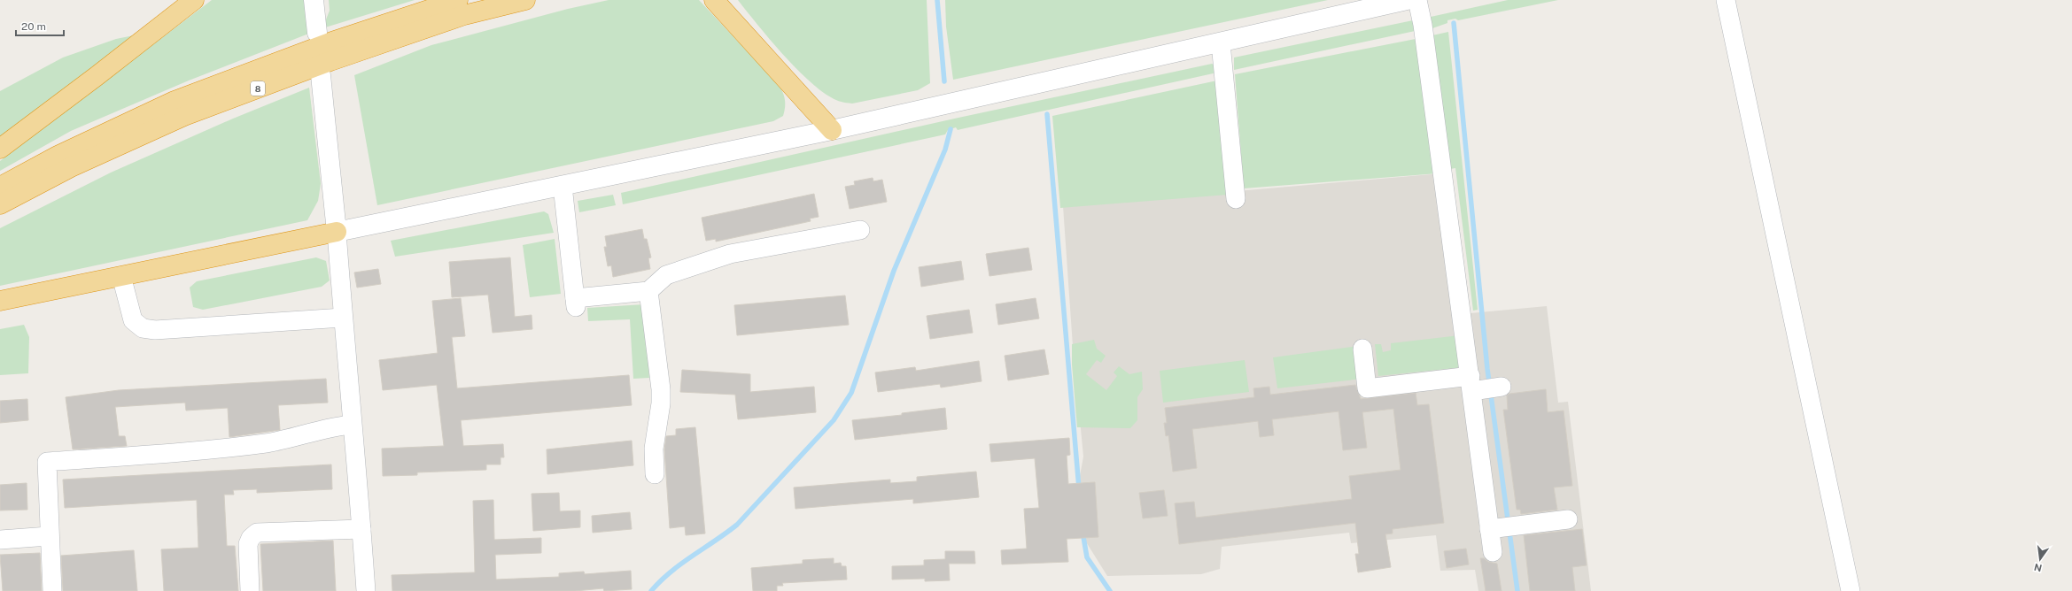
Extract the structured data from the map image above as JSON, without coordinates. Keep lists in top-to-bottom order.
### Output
{
  "streets": {
    "highway": ["8"]
  },
  "scale_bar": "20 m",
  "north": "bottom"
}
